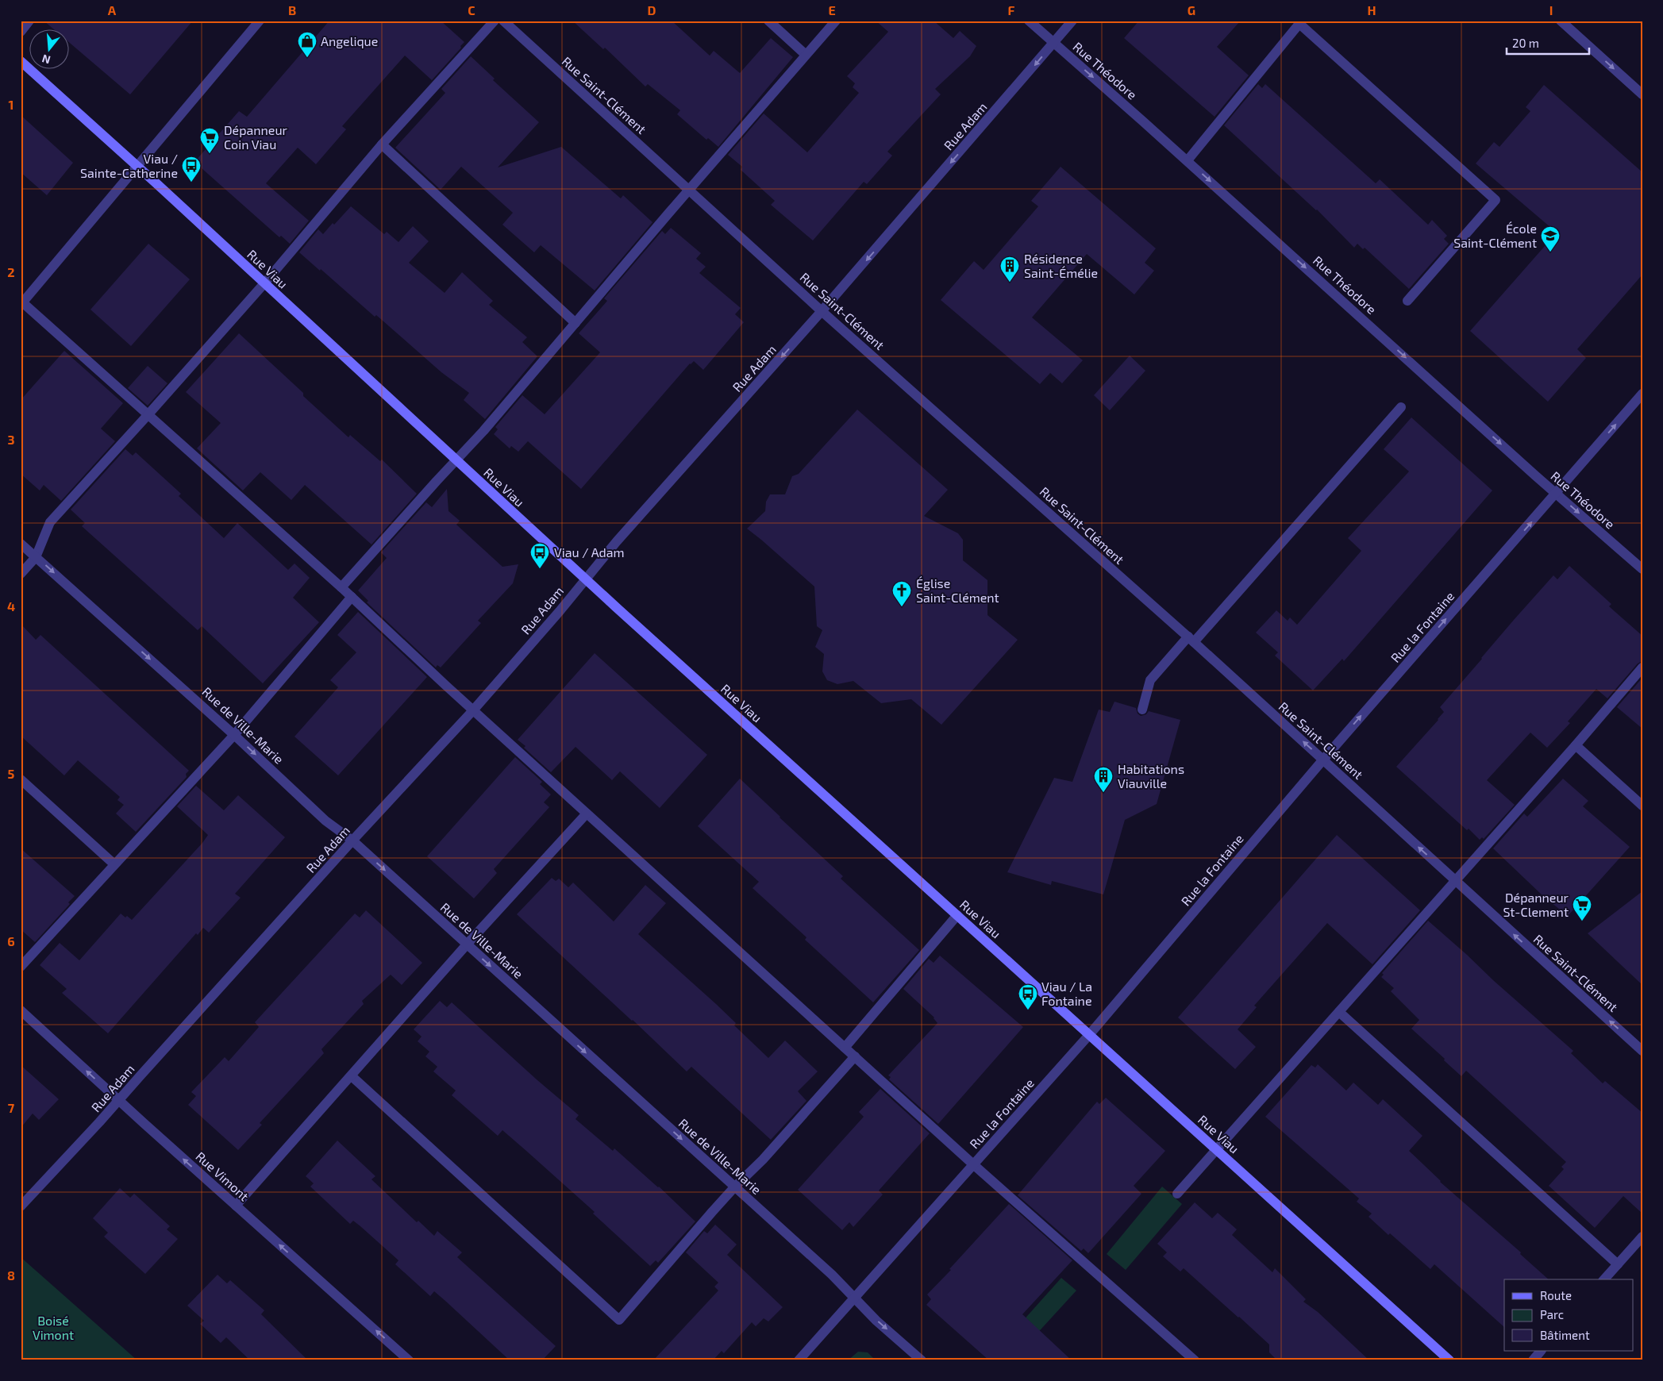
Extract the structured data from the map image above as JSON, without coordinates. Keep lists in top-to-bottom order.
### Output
{
  "streets": {
    "main road": ["Rue Viau"],
    "street": [
      "Rue Théodore",
      "Rue Saint-Clément",
      "Rue Adam",
      "Rue la Fontaine",
      "Rue de Ville-Marie",
      "Rue Vimont"
    ]
  },
  "crossings": [
    ["Rue Théodore", "Rue Adam"],
    ["Rue Théodore", "Rue la Fontaine"],
    ["Rue Saint-Clément", "Rue Adam"],
    ["Rue Saint-Clément", "Rue la Fontaine"],
    ["Rue Adam", "Rue Viau"],
    ["Rue Adam", "Rue de Ville-Marie"],
    ["Rue Adam", "Rue Vimont"],
    ["Rue Viau", "Rue la Fontaine"],
    ["Rue la Fontaine", "Rue de Ville-Marie"]
  ],
  "one_way": [
    "Rue Théodore",
    "Rue Saint-Clément",
    "Rue Adam",
    "Rue la Fontaine",
    "Rue de Ville-Marie",
    "Rue Vimont"
  ],
  "parks": ["Boisé Vimont"],
  "places": {
    "shop": ["Angelique"],
    "supermarket": ["Dépanneur Coin Viau", "Dépanneur St-Clement"],
    "bus stop": ["Viau / Sainte-Catherine", "Viau / Adam", "Viau / La Fontaine"],
    "school or university": ["École Saint-Clément"],
    "building": ["Résidence Saint-Émélie", "Habitations Viauville"],
    "church": ["Église Saint-Clément"]
  },
  "legend": ["Route", "Parc", "Bâtiment"],
  "scale_bar": "20 m",
  "north": "bottom",
  "grid": {
    "columns": [
      "A",
      "B",
      "C",
      "D",
      "E",
      "F",
      "G",
      "H",
      "I"
    ],
    "rows": [
      "1",
      "2",
      "3",
      "4",
      "5",
      "6",
      "7",
      "8"
    ]
  }
}
